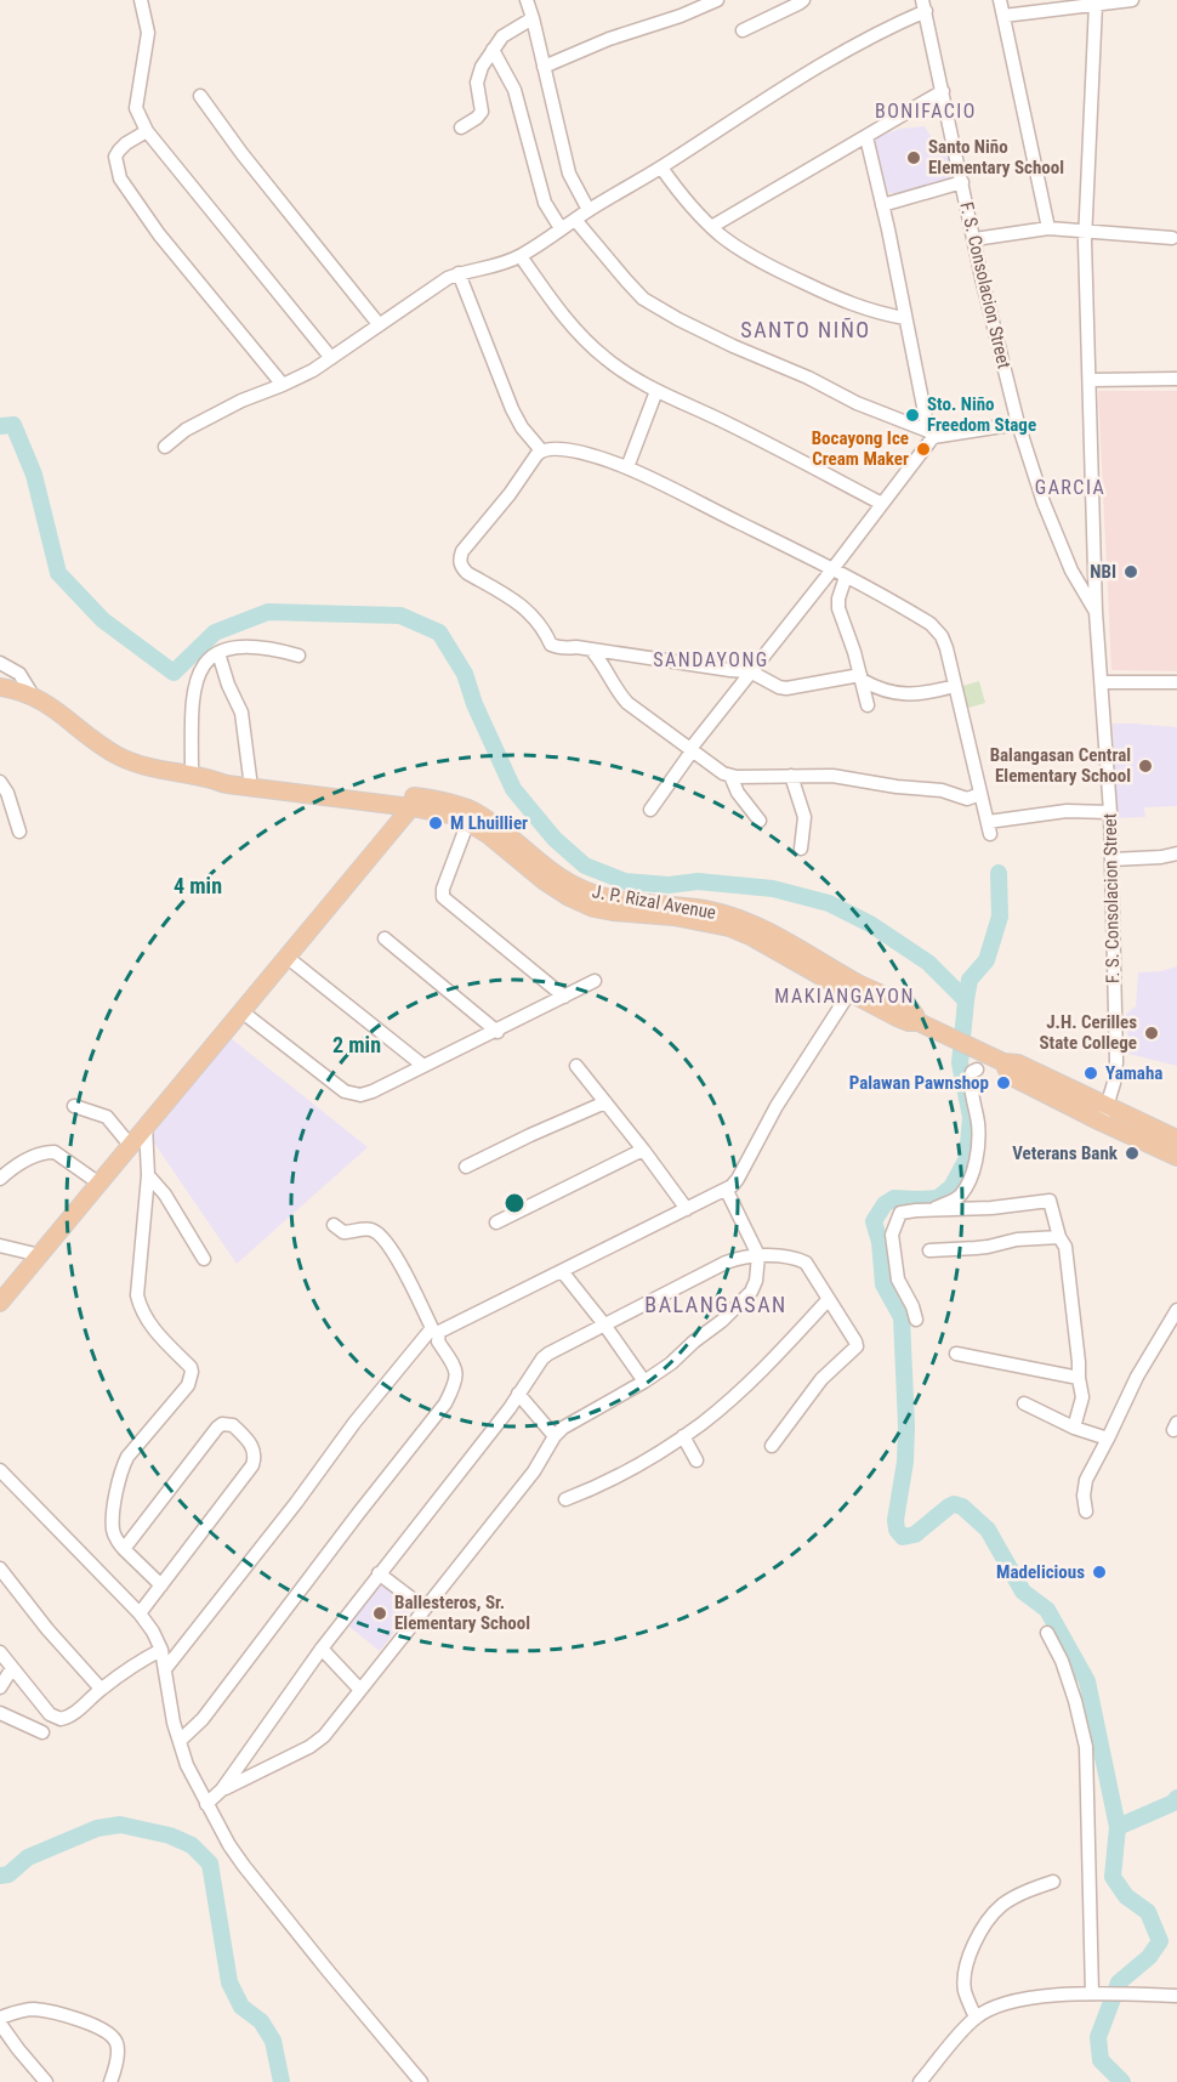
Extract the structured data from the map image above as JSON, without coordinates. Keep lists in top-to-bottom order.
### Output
{
  "streets": {
    "main road": ["J. P. Rizal Avenue"],
    "street": ["F. S. Consolacion Street"]
  },
  "crossings": [
    ["F. S. Consolacion Street", "J. P. Rizal Avenue"]
  ],
  "districts": [
    "BONIFACIO",
    "SANTO NIÑO",
    "GARCIA",
    "SANDAYONG",
    "MAKIANGAYON",
    "BALANGASAN"
  ],
  "places": [
    "Santo Niño Elementary School",
    "Sto. Niño Freedom Stage",
    "Bocayong Ice Cream Maker",
    "NBI",
    "Balangasan Central Elementary School",
    "M Lhuillier",
    "J.H. Cerilles State College",
    "Yamaha",
    "Palawan Pawnshop",
    "Veterans Bank",
    "Madelicious",
    "Ballesteros, Sr. Elementary School"
  ],
  "rings": ["4 min", "2 min"]
}
